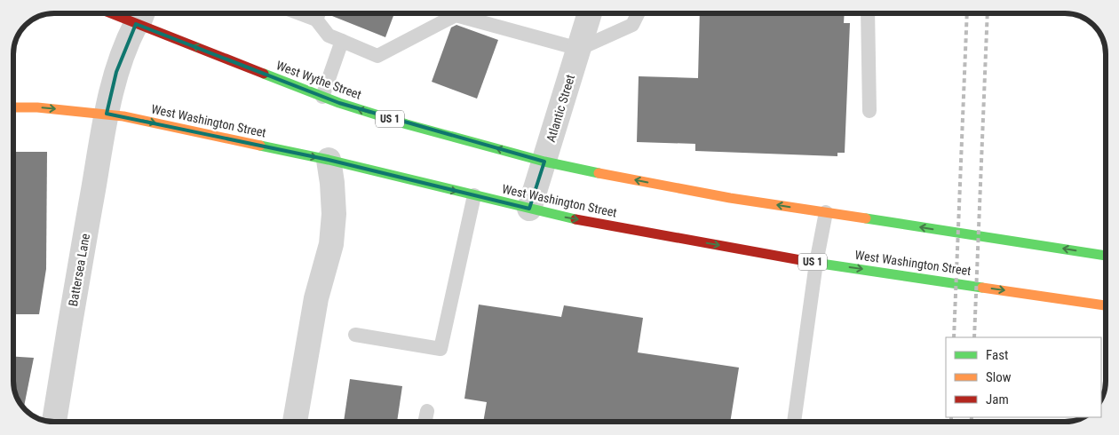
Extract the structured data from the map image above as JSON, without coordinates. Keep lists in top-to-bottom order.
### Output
{
  "streets": {
    "main road": ["West Wythe Street", "US 1", "West Washington Street"],
    "street": ["Atlantic Street", "Battersea Lane"]
  },
  "crossings": [
    ["West Wythe Street", "Atlantic Street"],
    ["West Wythe Street", "US 1"],
    ["West Wythe Street", "Battersea Lane"],
    ["Atlantic Street", "US 1"],
    ["Atlantic Street", "West Washington Street"],
    ["West Washington Street", "Battersea Lane"]
  ],
  "one_way": ["West Wythe Street"],
  "legend": ["Fast", "Slow", "Jam"]
}
